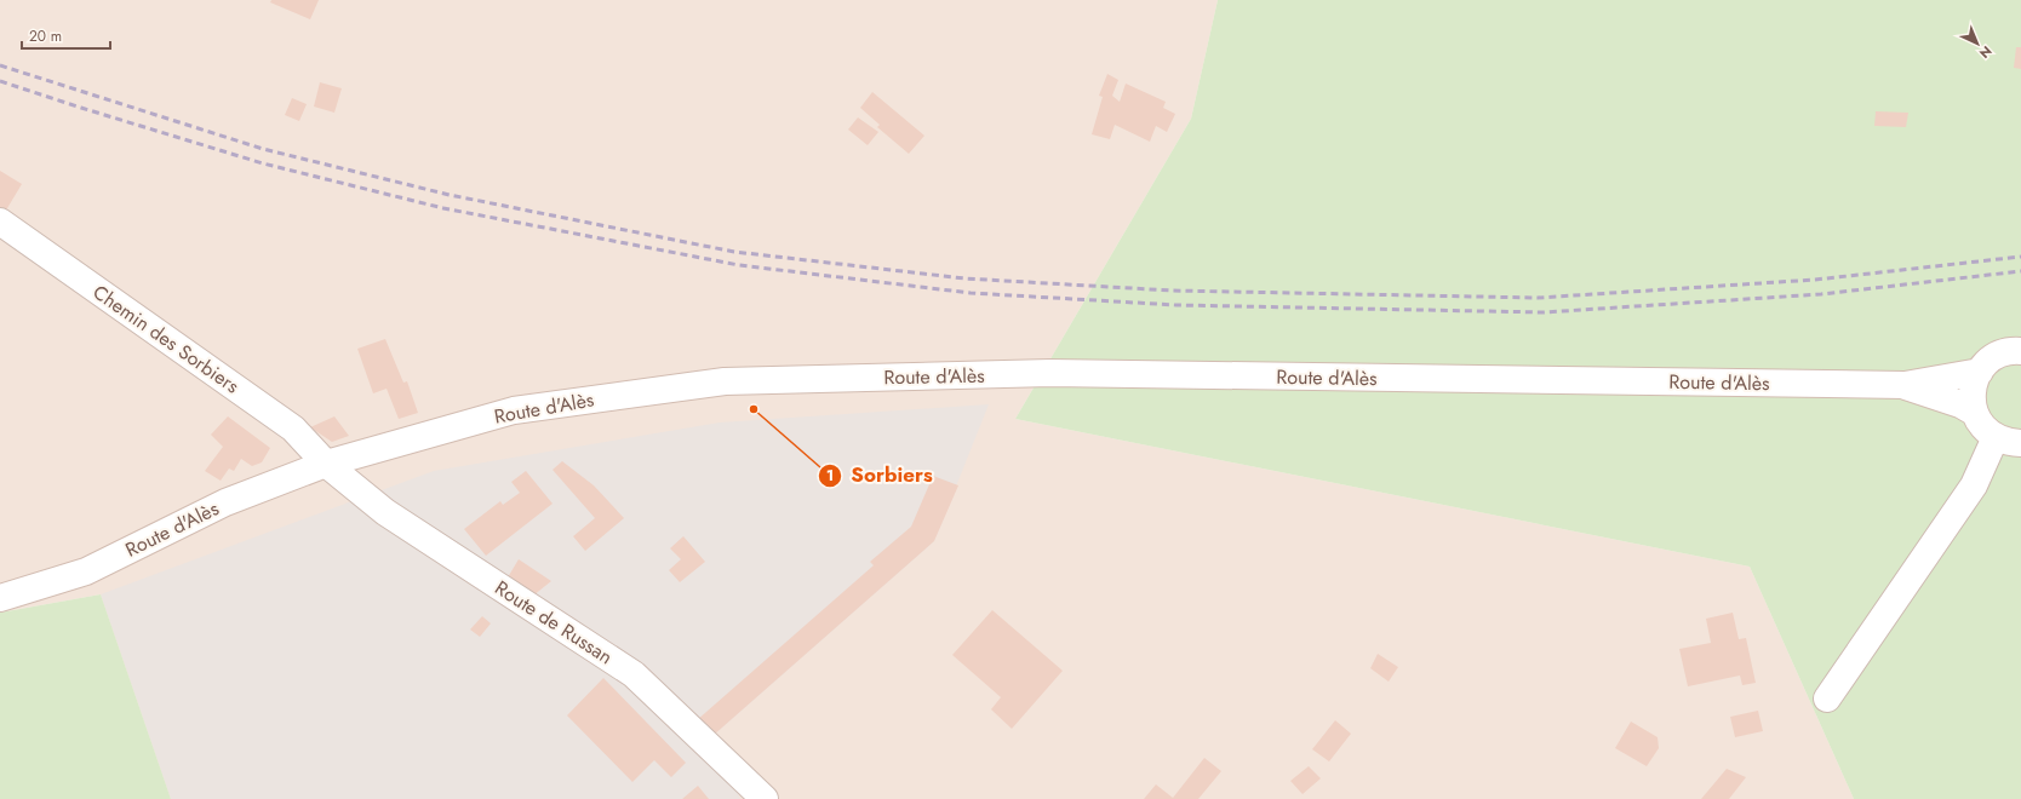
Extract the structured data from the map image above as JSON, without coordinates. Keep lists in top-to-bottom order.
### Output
{
  "streets": {
    "main road": ["Chemin des Sorbiers", "Route d'Alès", "Route de Russan"]
  },
  "crossings": [
    ["Chemin des Sorbiers", "Route d'Alès"],
    ["Chemin des Sorbiers", "Route de Russan"],
    ["Route d'Alès", "Route de Russan"]
  ],
  "places": ["Sorbiers"],
  "scale_bar": "20 m",
  "north": "bottom right"
}
